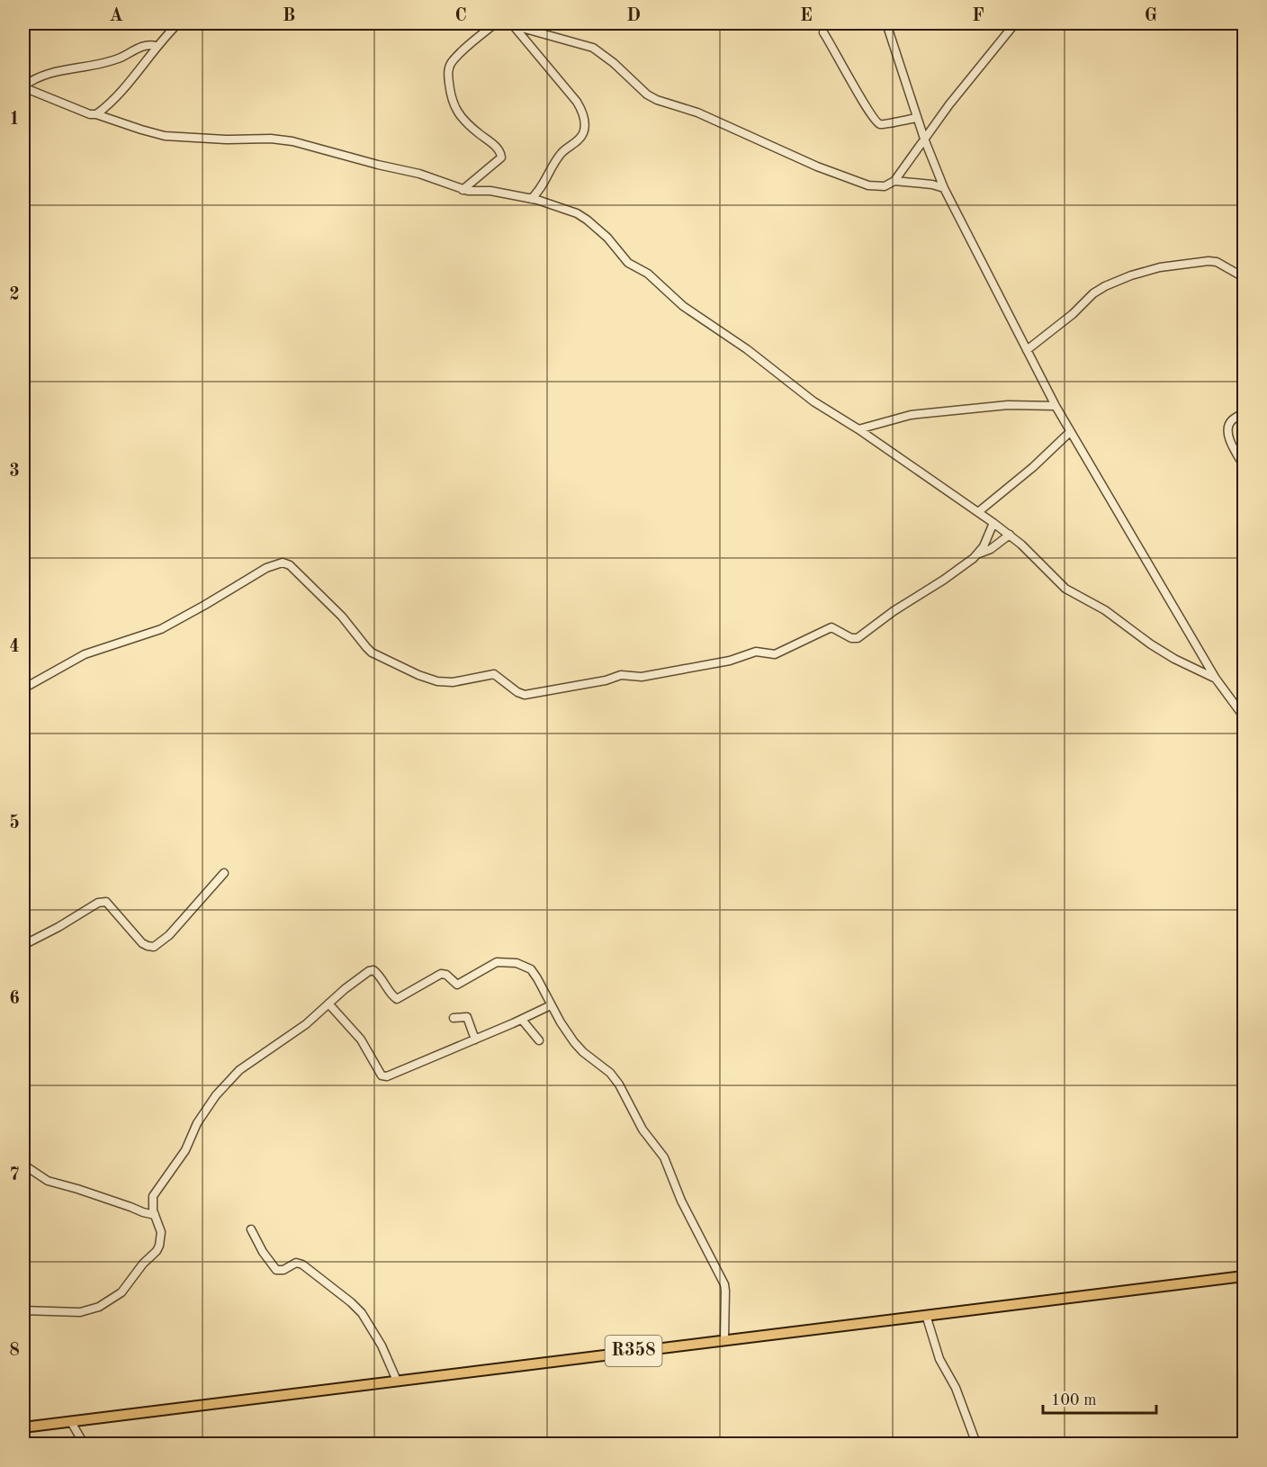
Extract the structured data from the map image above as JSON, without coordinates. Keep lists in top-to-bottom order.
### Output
{
  "streets": {
    "main road": ["R358"]
  },
  "scale_bar": "100 m",
  "grid": {
    "columns": [
      "A",
      "B",
      "C",
      "D",
      "E",
      "F",
      "G"
    ],
    "rows": [
      "1",
      "2",
      "3",
      "4",
      "5",
      "6",
      "7",
      "8"
    ]
  }
}
